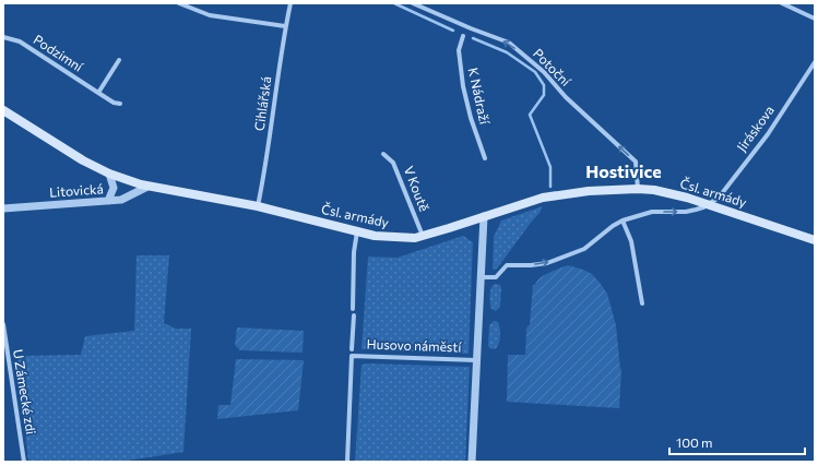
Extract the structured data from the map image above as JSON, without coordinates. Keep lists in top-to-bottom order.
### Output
{
  "streets": {
    "main road": ["Čsl. armády"],
    "street": [
      "Podzimní",
      "Potoční",
      "K Nádraží",
      "Cihlářská",
      "Jiráskova",
      "V Koutě",
      "Litovická",
      "Husovo náměstí",
      "U Zámecké zdi"
    ]
  },
  "crossings": [
    ["Potoční", "Čsl. armády"],
    ["Cihlářská", "Čsl. armády"],
    ["Jiráskova", "Čsl. armády"],
    ["V Koutě", "Čsl. armády"],
    ["Litovická", "Čsl. armády"],
    ["Čsl. armády", "Husovo náměstí"]
  ],
  "one_way": ["Potoční"],
  "districts": ["Hostivice"],
  "scale_bar": "100 m"
}
